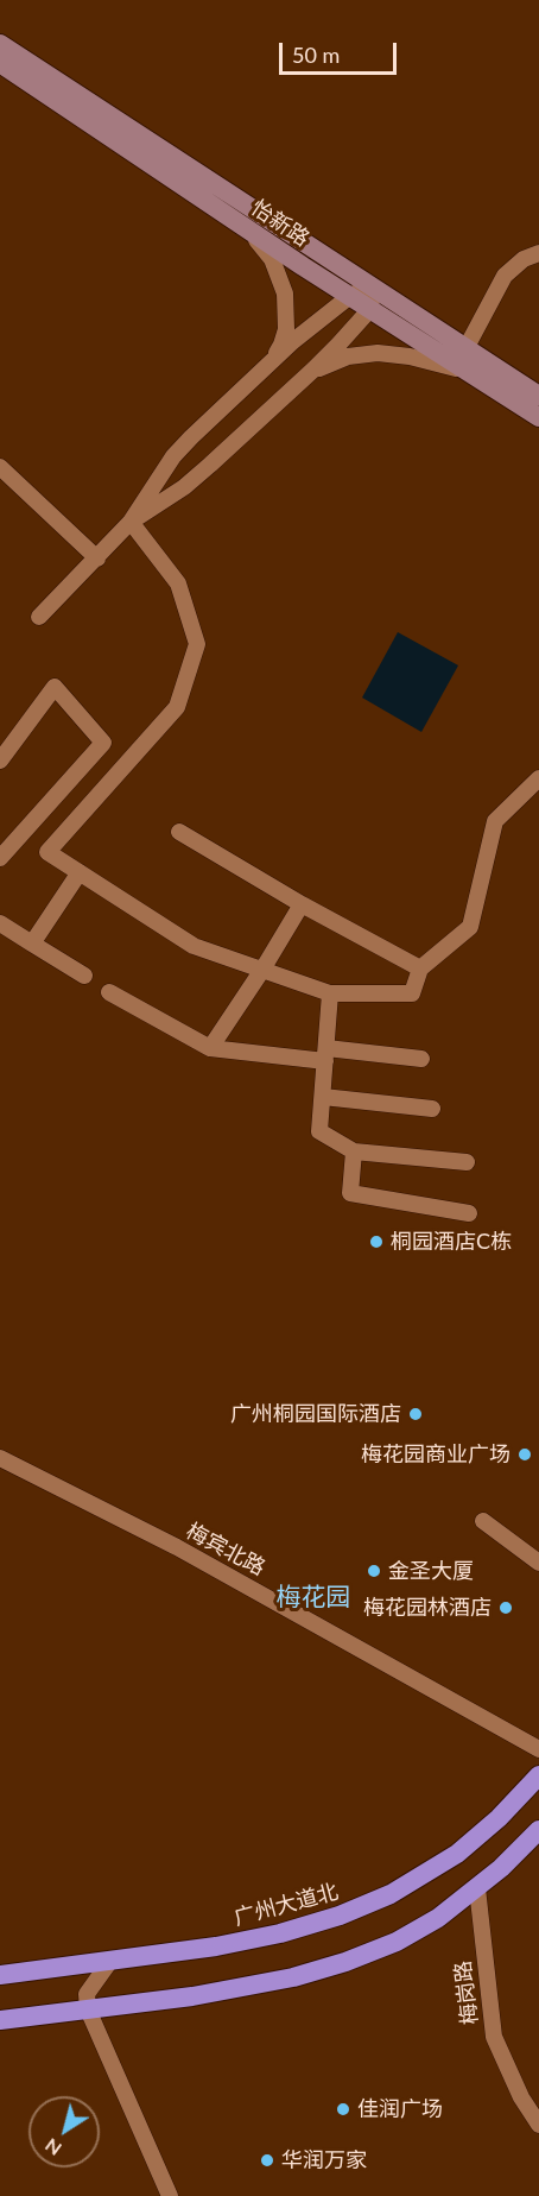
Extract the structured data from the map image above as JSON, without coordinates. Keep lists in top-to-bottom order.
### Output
{
  "streets": {
    "highway": ["广州大道北"],
    "main road": ["怡新路"],
    "street": ["梅宾北路", "梅岗路"]
  },
  "districts": ["梅花园"],
  "places": [
    "桐园酒店C栋",
    "广州桐园国际酒店",
    "梅花园商业广场",
    "金圣大厦",
    "梅花园林酒店",
    "佳润广场",
    "华润万家"
  ],
  "scale_bar": "50 m",
  "north": "bottom left"
}
